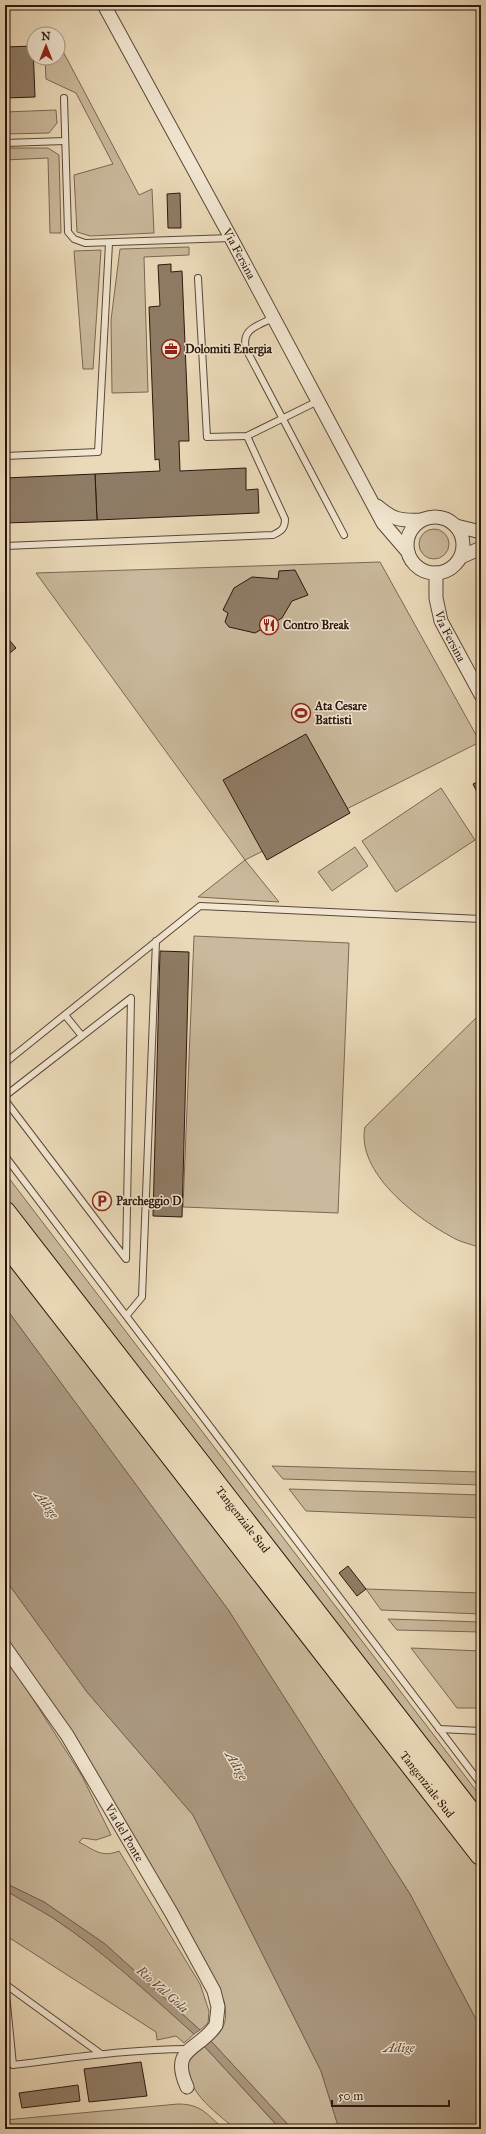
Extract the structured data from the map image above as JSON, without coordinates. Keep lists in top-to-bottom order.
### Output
{
  "streets": {
    "highway": ["Tangenziale Sud"],
    "street": ["Via Fersina", "Via del Ponte"]
  },
  "water": ["Adige", "Rio Val Gola"],
  "places": {
    "office": ["Dolomiti Energia"],
    "restaurant": ["Contro Break"],
    "sports": ["Ata Cesare Battisti"],
    "parking": ["Parcheggio D"]
  },
  "scale_bar": "50 m",
  "north": "top"
}
